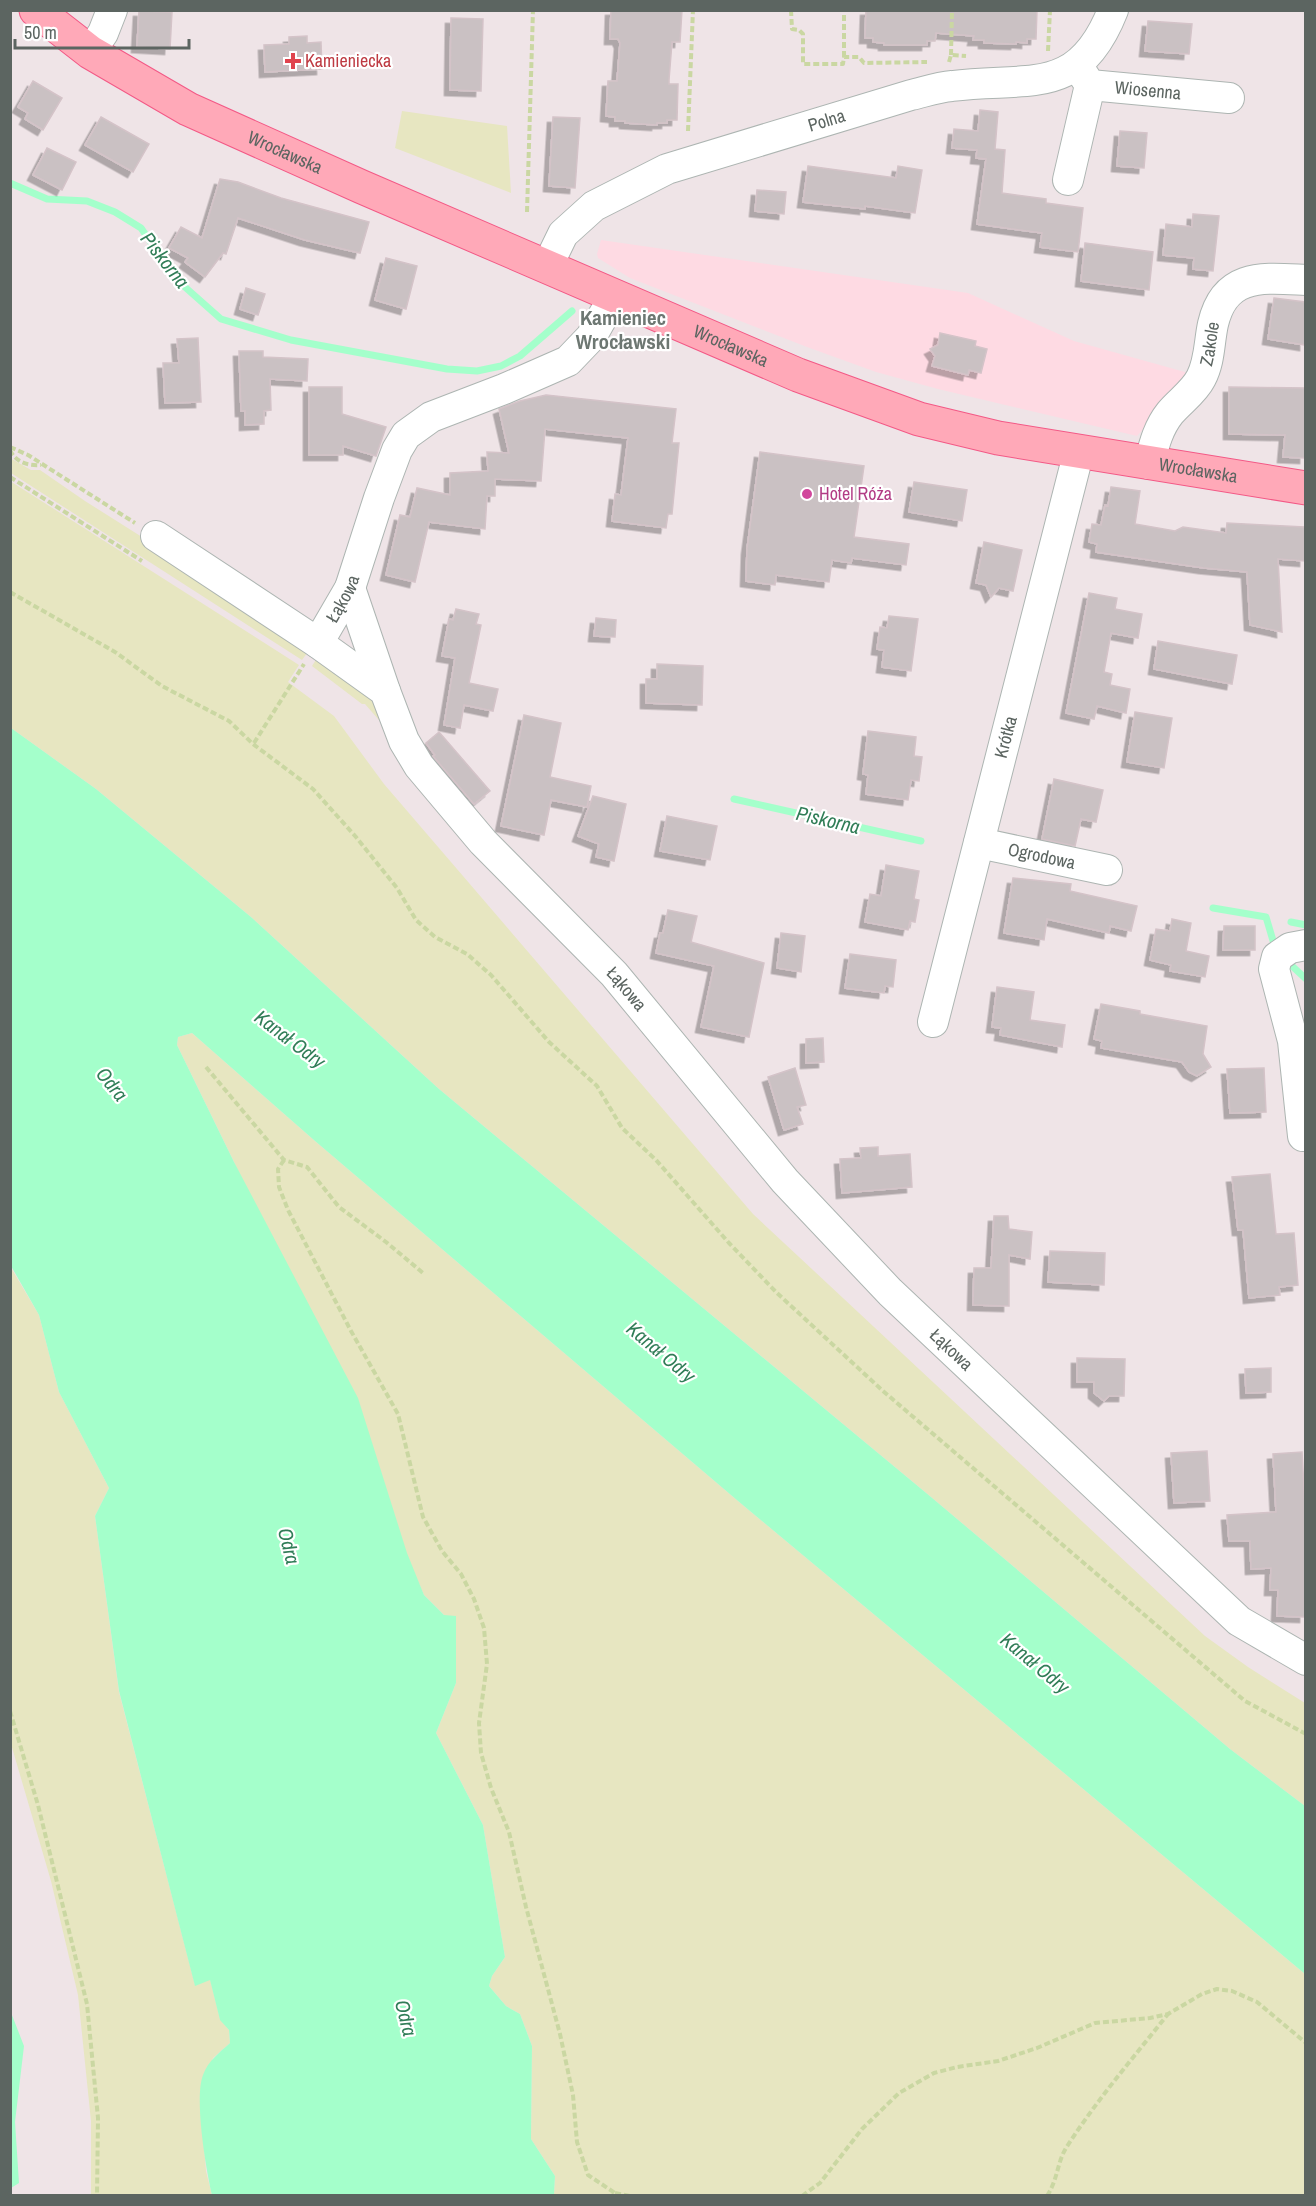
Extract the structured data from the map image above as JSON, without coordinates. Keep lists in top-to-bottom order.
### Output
{
  "streets": {
    "main road": ["Wrocławska"],
    "street": [
      "Wiosenna",
      "Polna",
      "Zakole",
      "Łąkowa",
      "Krótka",
      "Ogrodowa"
    ]
  },
  "crossings": [
    ["Wiosenna", "Polna"],
    ["Polna", "Wrocławska"],
    ["Wrocławska", "Zakole"],
    ["Wrocławska", "Łąkowa"],
    ["Wrocławska", "Krótka"],
    ["Krótka", "Ogrodowa"]
  ],
  "districts": ["Kamieniec Wrocławski"],
  "water": ["Piskorna", "Kanał Odry", "Odra"],
  "places": {
    "health": ["Kamieniecka"],
    "other": ["Hotel Róża"]
  },
  "scale_bar": "50 m"
}
